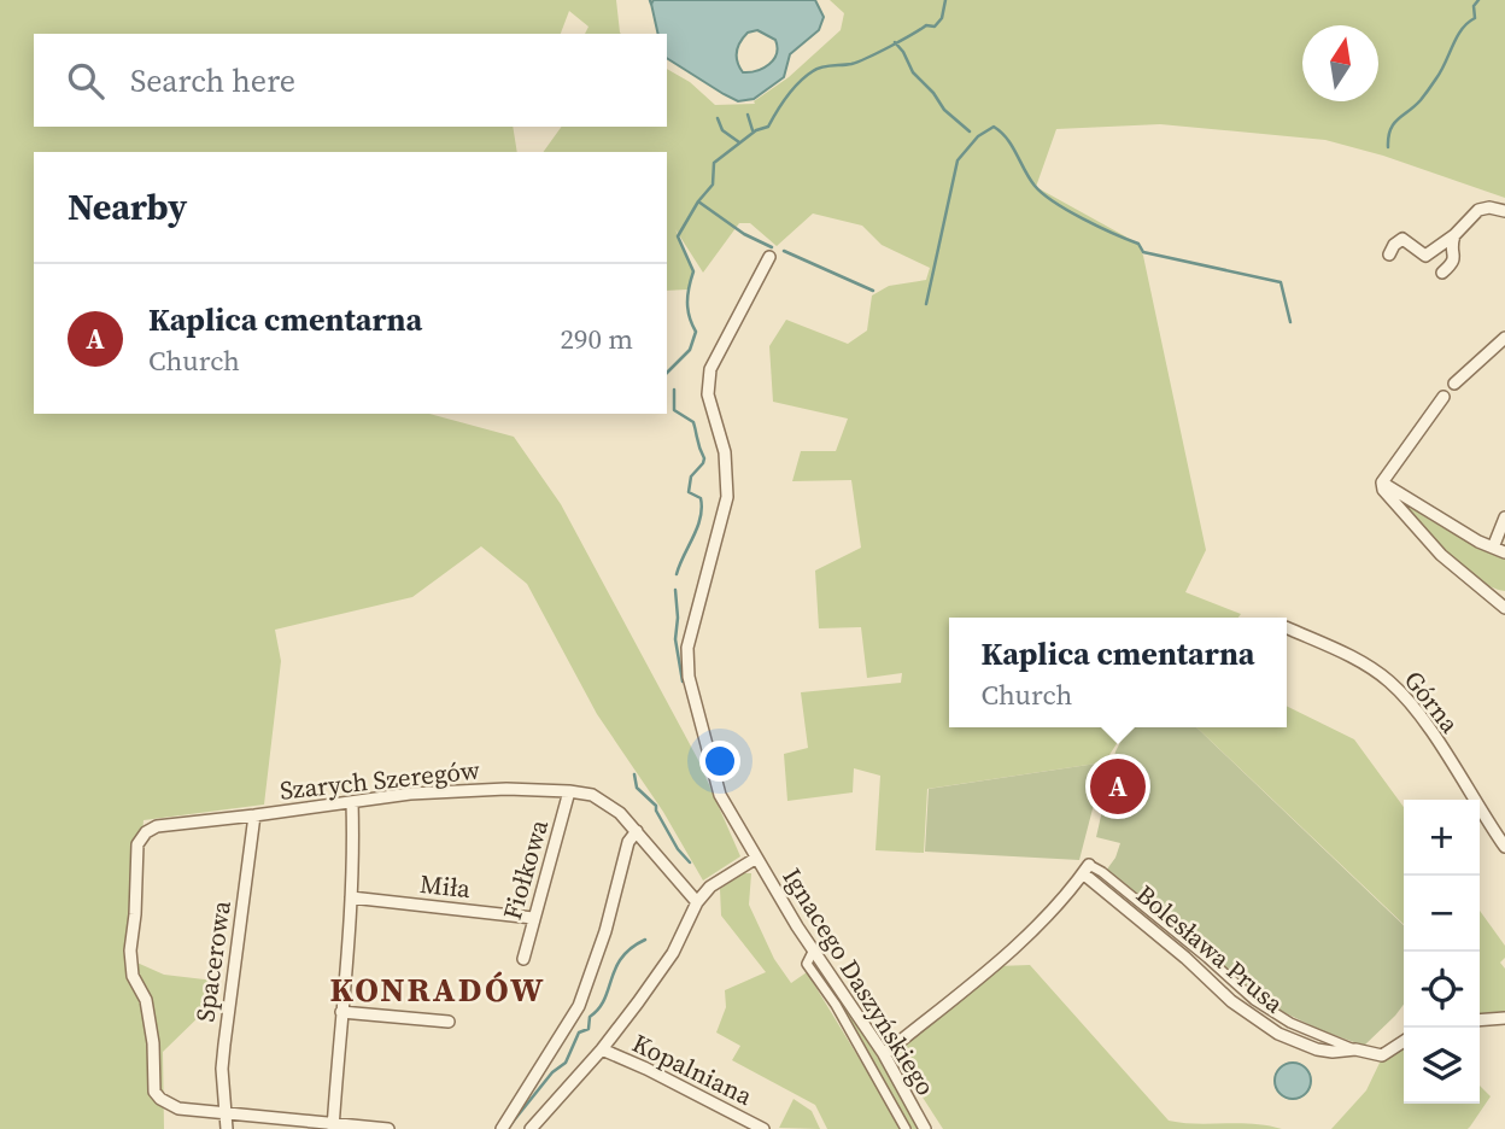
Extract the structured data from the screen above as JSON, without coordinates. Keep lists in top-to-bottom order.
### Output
{
  "streets": {
    "street": [
      "Górna",
      "Szarych Szeregów",
      "Fiołkowa",
      "Miła",
      "Bolesława Prusa",
      "Spacerowa",
      "Ignacego Daszyńskiego",
      "Kopalniana"
    ]
  },
  "crossings": [
    ["Szarych Szeregów", "Fiołkowa"],
    ["Szarych Szeregów", "Spacerowa"],
    ["Fiołkowa", "Miła"],
    ["Bolesława Prusa", "Ignacego Daszyńskiego"]
  ],
  "districts": ["KONRADÓW"],
  "north": "top",
  "page": {
    "search": "Search here",
    "heading": "Nearby",
    "list": [
      {
        "mark": "A",
        "name": "Kaplica cmentarna",
        "note": "Church",
        "value": "290 m"
      }
    ],
    "popup": ["Kaplica cmentarna", "Church"],
    "pins": "A",
    "map_buttons": ["+", "−"]
  }
}
